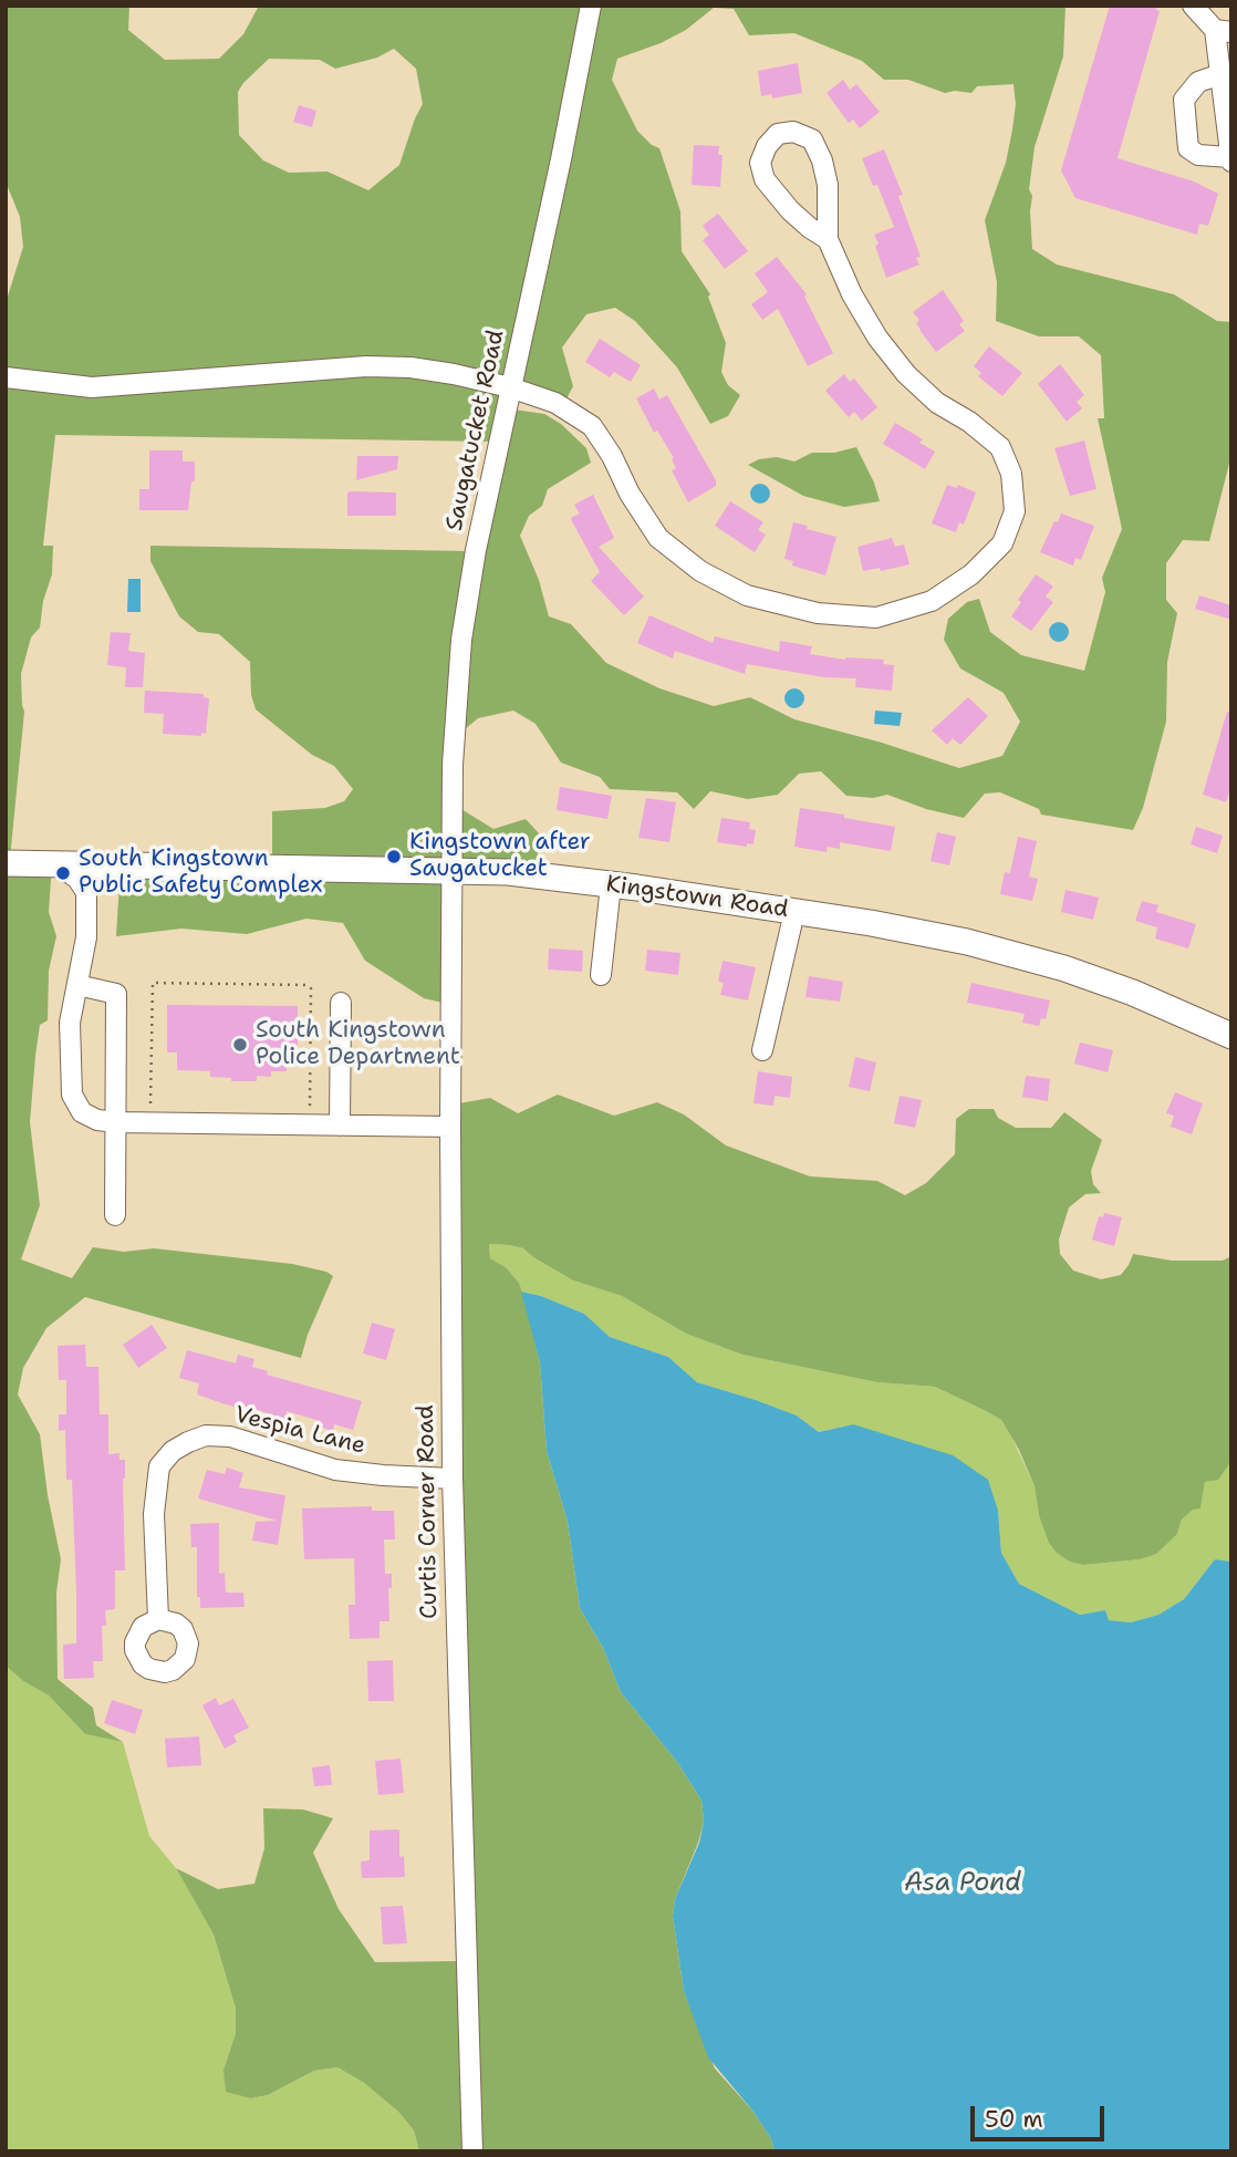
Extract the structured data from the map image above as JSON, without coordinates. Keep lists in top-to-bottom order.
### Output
{
  "streets": {
    "main road": ["Kingstown Road"],
    "street": ["Saugatucket Road", "Vespia Lane", "Curtis Corner Road"]
  },
  "crossings": [
    ["Saugatucket Road", "Kingstown Road"],
    ["Saugatucket Road", "Curtis Corner Road"],
    ["Kingstown Road", "Curtis Corner Road"],
    ["Vespia Lane", "Curtis Corner Road"]
  ],
  "water": ["Asa Pond"],
  "places": ["Kingstown after Saugatucket", "South Kingstown Public Safety Complex", "South Kingstown Police Department"],
  "scale_bar": "50 m"
}
